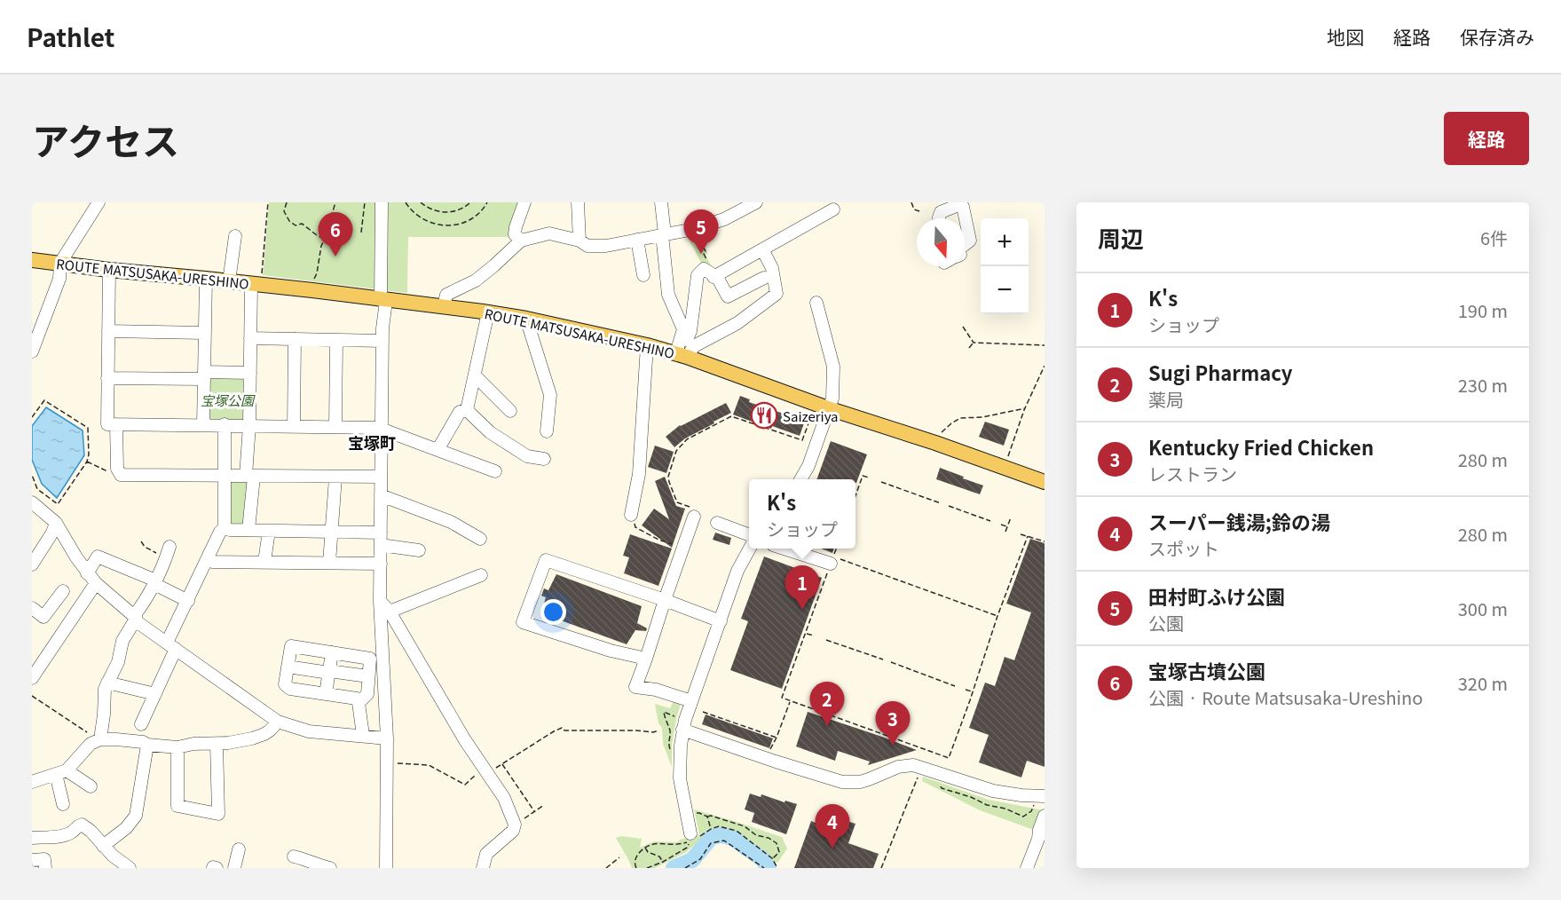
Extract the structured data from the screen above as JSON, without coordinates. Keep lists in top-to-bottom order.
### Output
{
  "streets": {
    "main road": ["ROUTE MATSUSAKA-URESHINO"]
  },
  "districts": ["宝塚町"],
  "parks": ["宝塚公園"],
  "places": {
    "restaurant": ["Saizeriya"]
  },
  "north": "bottom",
  "page": {
    "header": "Pathlet",
    "nav": ["地図", "経路", "保存済み"],
    "title": "アクセス",
    "buttons": "経路",
    "heading": ["周辺", "6件"],
    "pins": [
      "5",
      "6",
      "1",
      "2",
      "3",
      "4"
    ],
    "map_buttons": ["+", "−"],
    "list": [
      {
        "mark": "1",
        "name": "K's",
        "note": "ショップ",
        "value": "190 m"
      },
      {
        "mark": "2",
        "name": "Sugi Pharmacy",
        "note": "薬局",
        "value": "230 m"
      },
      {
        "mark": "3",
        "name": "Kentucky Fried Chicken",
        "note": "レストラン",
        "value": "280 m"
      },
      {
        "mark": "4",
        "name": "スーパー銭湯;鈴の湯",
        "note": "スポット",
        "value": "280 m"
      },
      {
        "mark": "5",
        "name": "田村町ふけ公園",
        "note": "公園",
        "value": "300 m"
      },
      {
        "mark": "6",
        "name": "宝塚古墳公園",
        "note": "公園 · Route Matsusaka-Ureshino",
        "value": "320 m"
      }
    ],
    "popup": ["K's", "ショップ"]
  }
}
